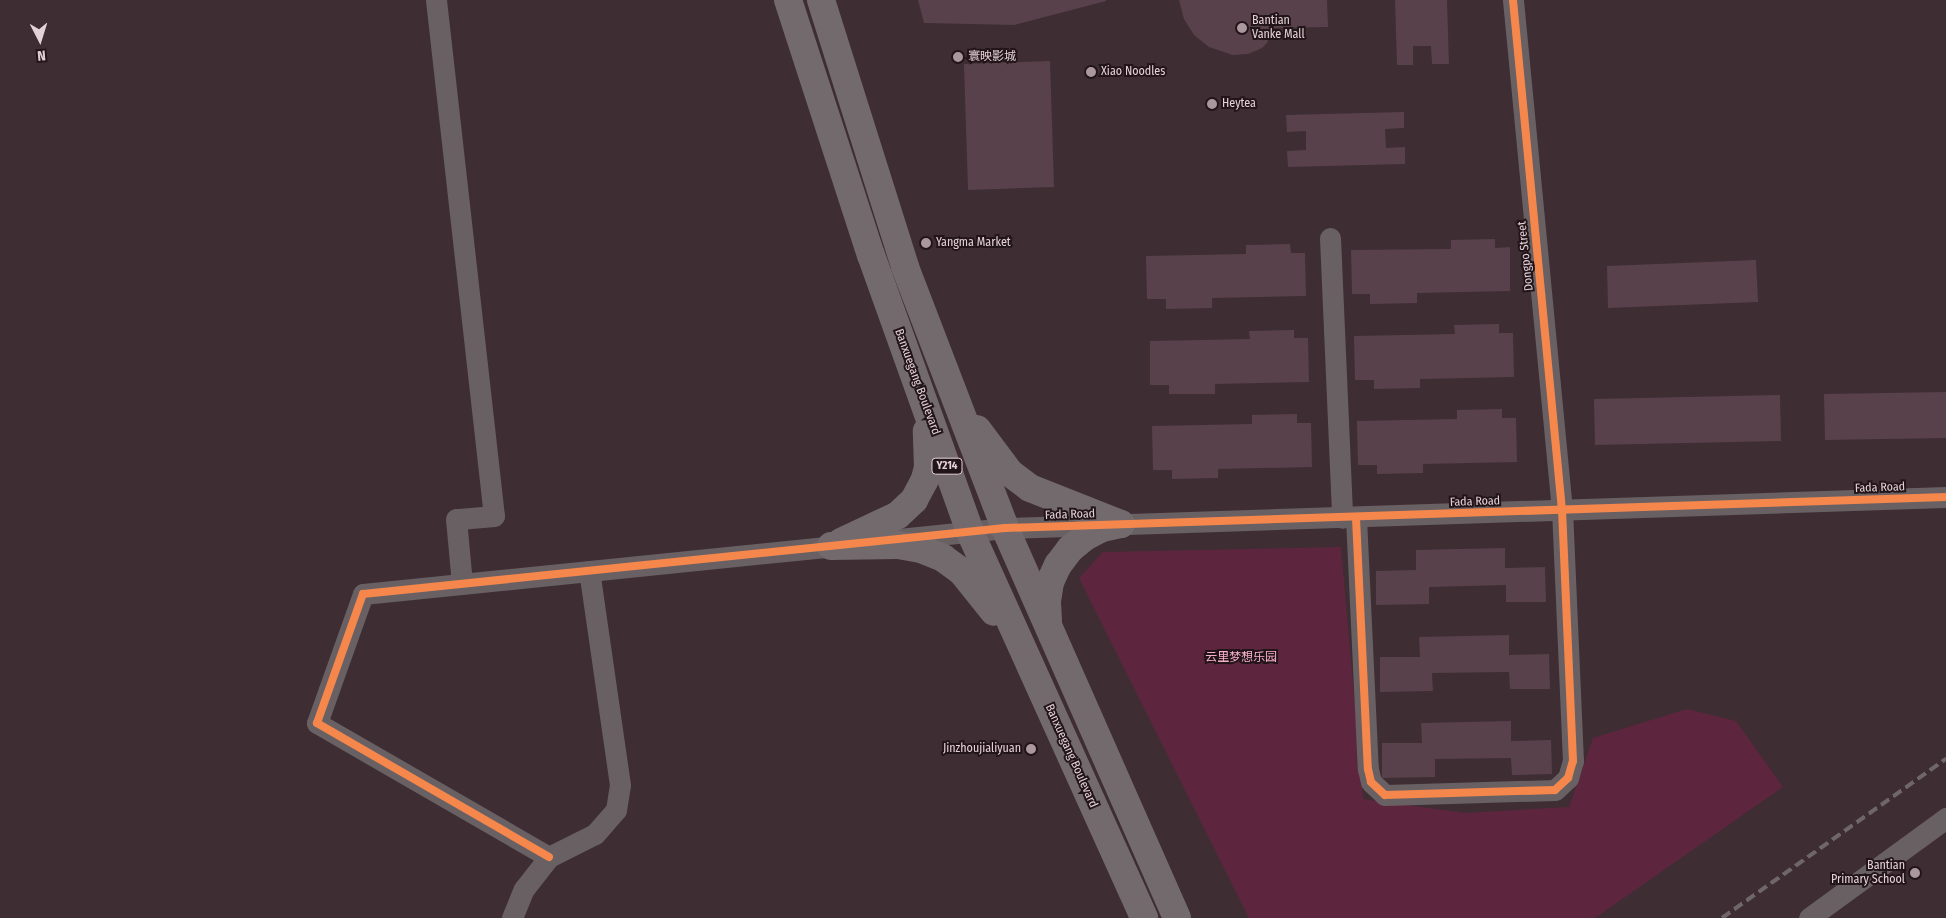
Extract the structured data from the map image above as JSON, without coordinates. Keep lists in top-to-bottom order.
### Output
{
  "streets": {
    "main road": ["Banxuegang Boulevard", "Y214"],
    "street": ["Dongpo Street", "Fada Road"]
  },
  "crossings": [
    ["Dongpo Street", "Fada Road"],
    ["Banxuegang Boulevard", "Fada Road"],
    ["Y214", "Fada Road"]
  ],
  "parks": ["云里梦想乐园"],
  "places": [
    "Bantian Vanke Mall",
    "寰映影城",
    "Xiao Noodles",
    "Heytea",
    "Yangma Market",
    "Jinzhoujialiyuan",
    "Bantian Primary School"
  ],
  "north": "bottom"
}
